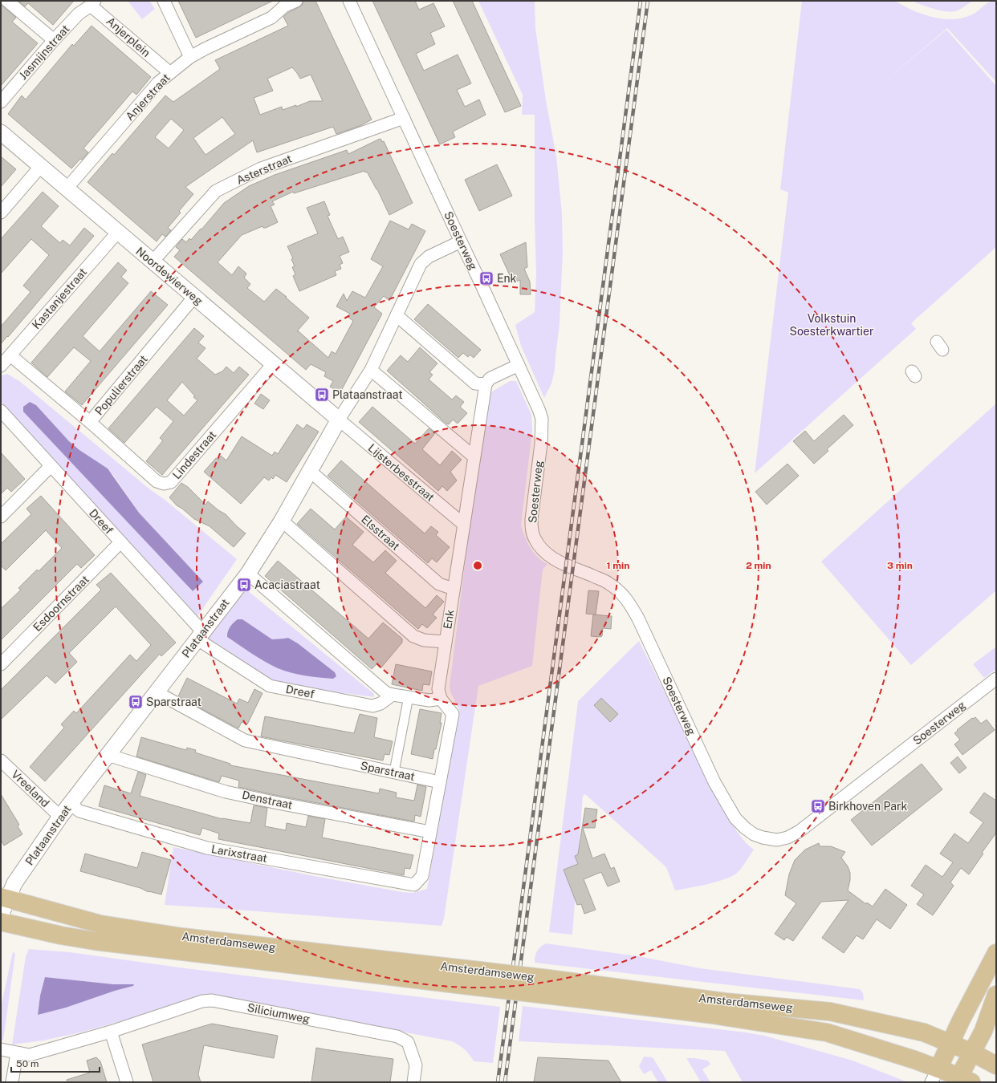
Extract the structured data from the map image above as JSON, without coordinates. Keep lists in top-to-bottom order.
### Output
{
  "streets": {
    "main road": ["Amsterdamseweg"],
    "street": [
      "Anjerplein",
      "Jasmijnstraat",
      "Anjerstraat",
      "Asterstraat",
      "Soesterweg",
      "Noordewierweg",
      "Kastanjestraat",
      "Populierstraat",
      "Lindestraat",
      "Lijsterbesstraat",
      "Dreef",
      "Elsstraat",
      "Esdoornstraat",
      "Enk",
      "Plataanstraat",
      "Sparstraat",
      "Vreeland",
      "Denstraat",
      "Larixstraat",
      "Siliciumweg"
    ]
  },
  "crossings": [
    ["Anjerplein", "Jasmijnstraat"],
    ["Anjerplein", "Anjerstraat"],
    ["Anjerstraat", "Noordewierweg"],
    ["Asterstraat", "Soesterweg"],
    ["Asterstraat", "Noordewierweg"],
    ["Soesterweg", "Plataanstraat"],
    ["Noordewierweg", "Kastanjestraat"],
    ["Noordewierweg", "Populierstraat"],
    ["Noordewierweg", "Lindestraat"],
    ["Noordewierweg", "Lijsterbesstraat"],
    ["Noordewierweg", "Plataanstraat"],
    ["Kastanjestraat", "Populierstraat"],
    ["Populierstraat", "Lindestraat"],
    ["Lijsterbesstraat", "Enk"],
    ["Lijsterbesstraat", "Plataanstraat"],
    ["Dreef", "Esdoornstraat"],
    ["Dreef", "Plataanstraat"],
    ["Elsstraat", "Enk"],
    ["Elsstraat", "Plataanstraat"],
    ["Plataanstraat", "Sparstraat"],
    ["Plataanstraat", "Vreeland"],
    ["Plataanstraat", "Denstraat"],
    ["Plataanstraat", "Larixstraat"],
    ["Plataanstraat", "Amsterdamseweg"],
    ["Denstraat", "Larixstraat"]
  ],
  "parks": ["Volkstuin Soesterkwartier"],
  "places": {
    "bus stop": [
      "Enk",
      "Plataanstraat",
      "Acaciastraat",
      "Sparstraat",
      "Birkhoven Park"
    ]
  },
  "scale_bar": "50 m",
  "rings": ["1 min", "2 min", "3 min"]
}
